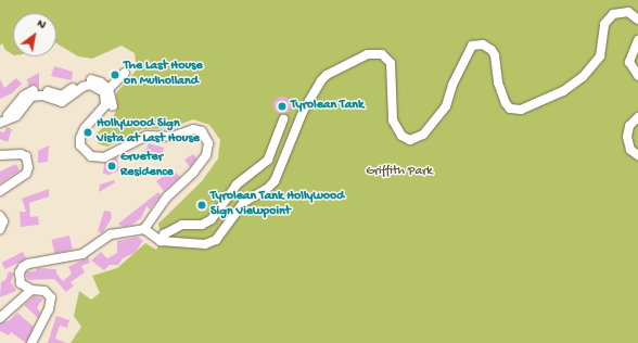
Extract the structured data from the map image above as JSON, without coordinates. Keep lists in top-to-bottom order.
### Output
{
  "parks": ["Griffith Park"],
  "places": [
    "The Last House on Mulholland",
    "Tyrolean Tank",
    "Hollywood Sign Vista at Last House",
    "Grueter Residence",
    "Tyrolean Tank Hollywood Sign Viewpoint"
  ],
  "north": "top right"
}
